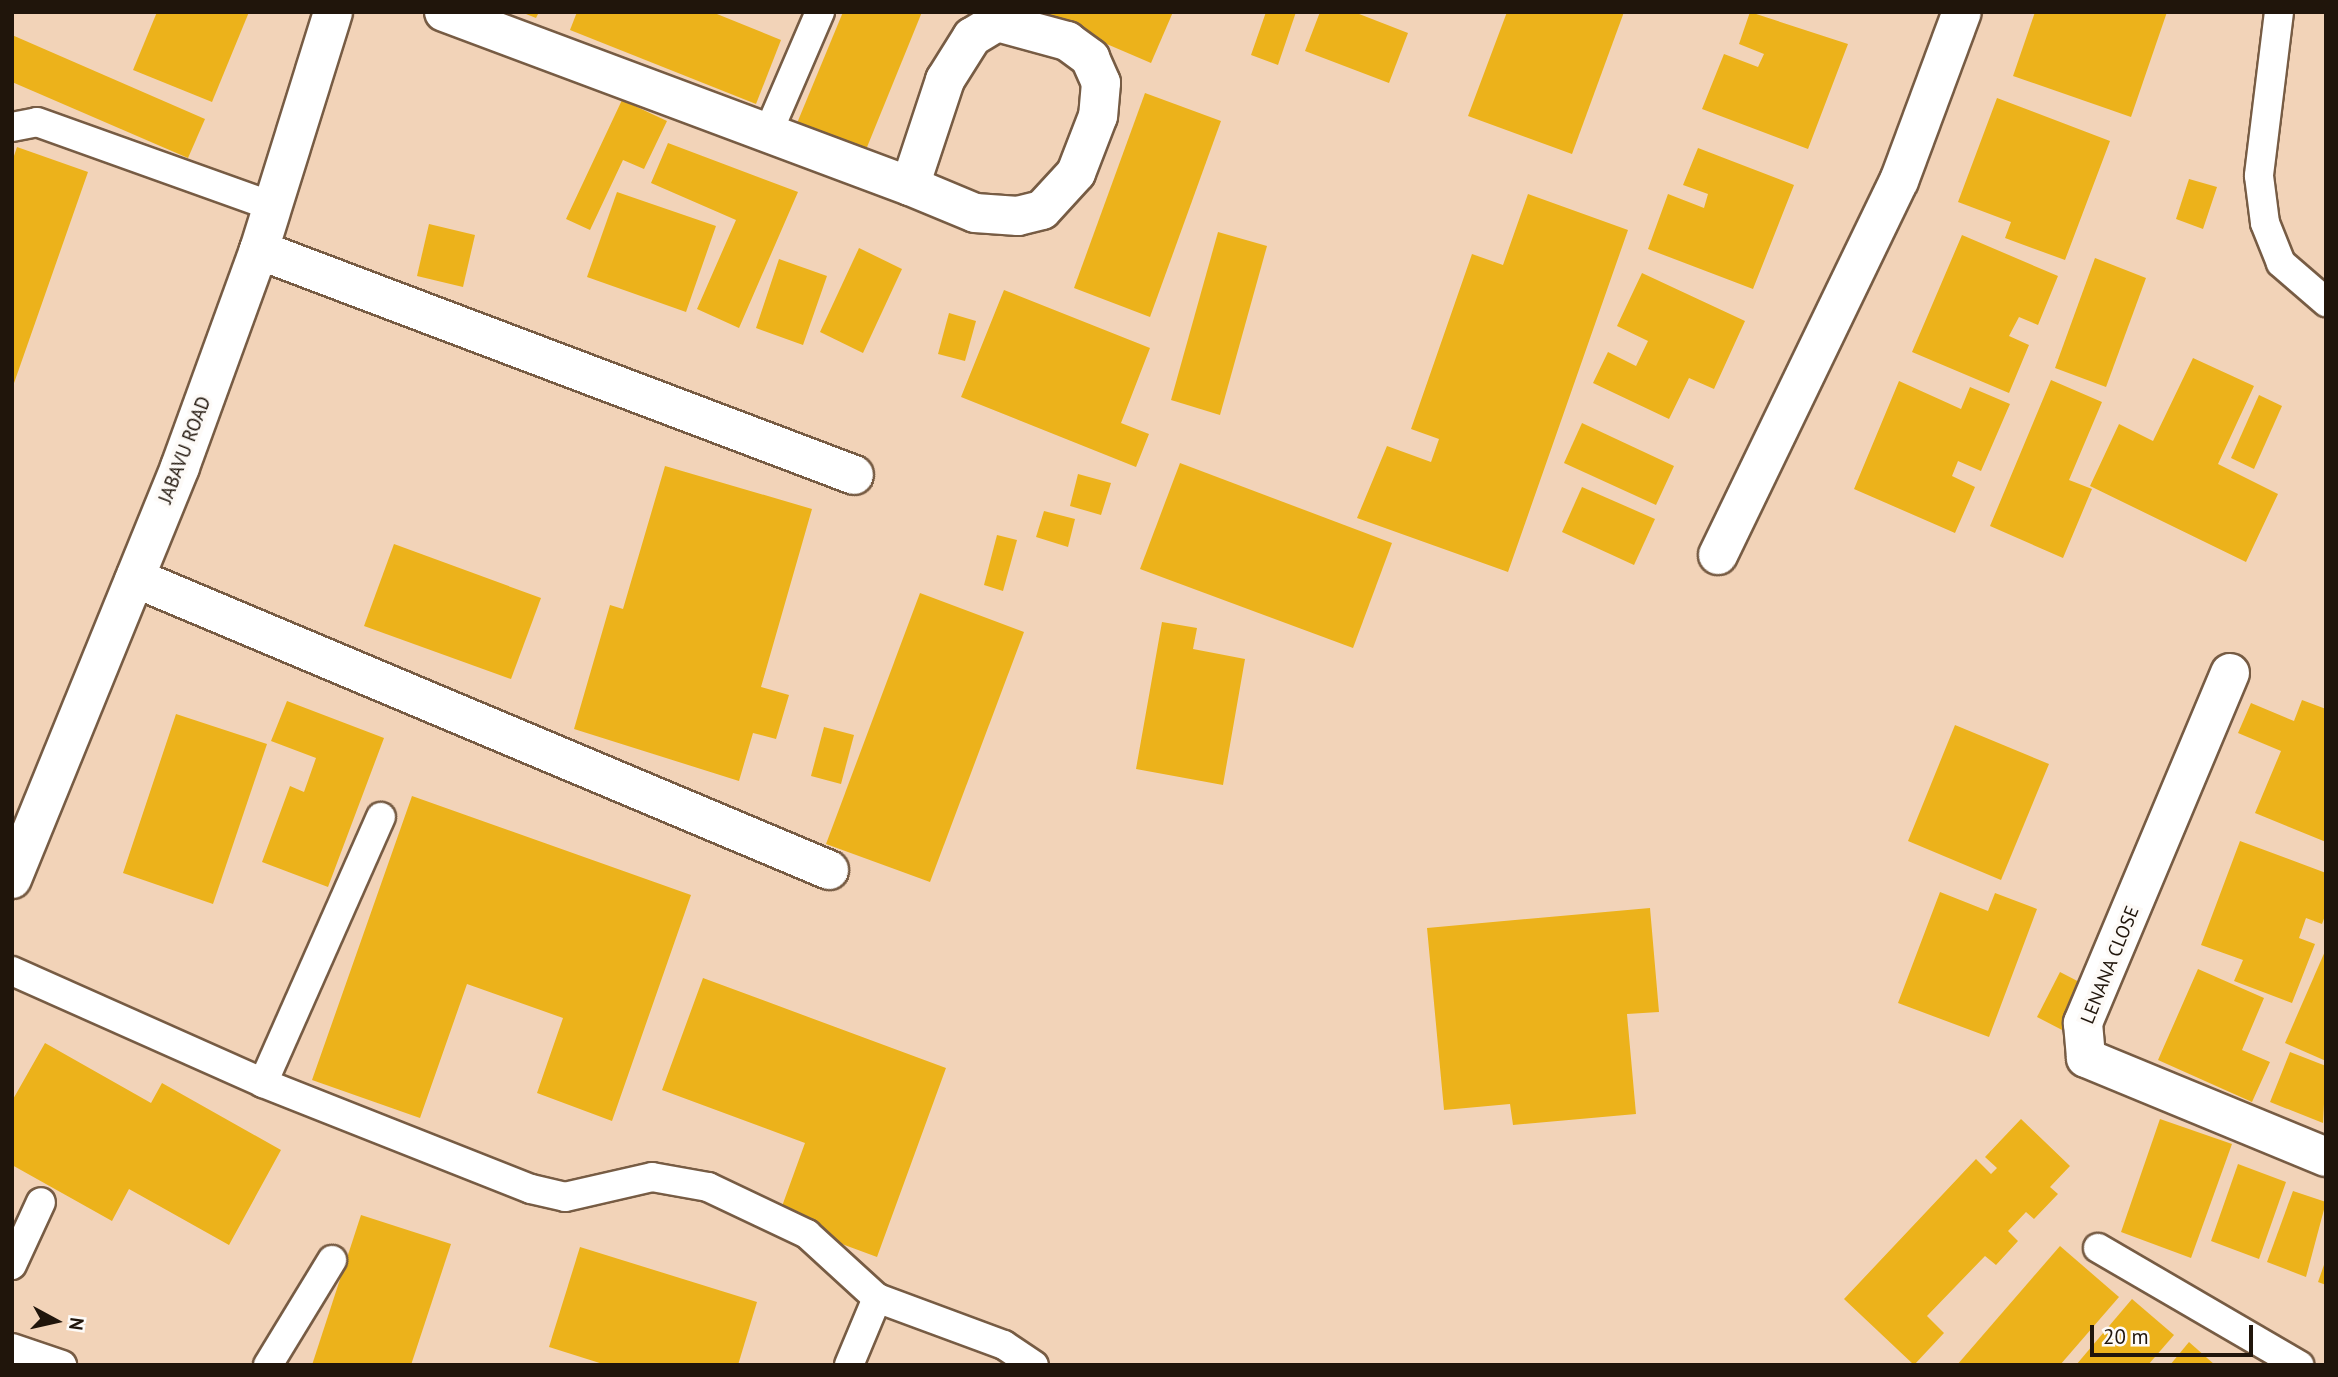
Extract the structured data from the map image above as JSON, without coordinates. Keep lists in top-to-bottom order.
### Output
{
  "streets": {
    "street": ["JABAVU ROAD", "LENANA CLOSE"]
  },
  "scale_bar": "20 m",
  "north": "right"
}
